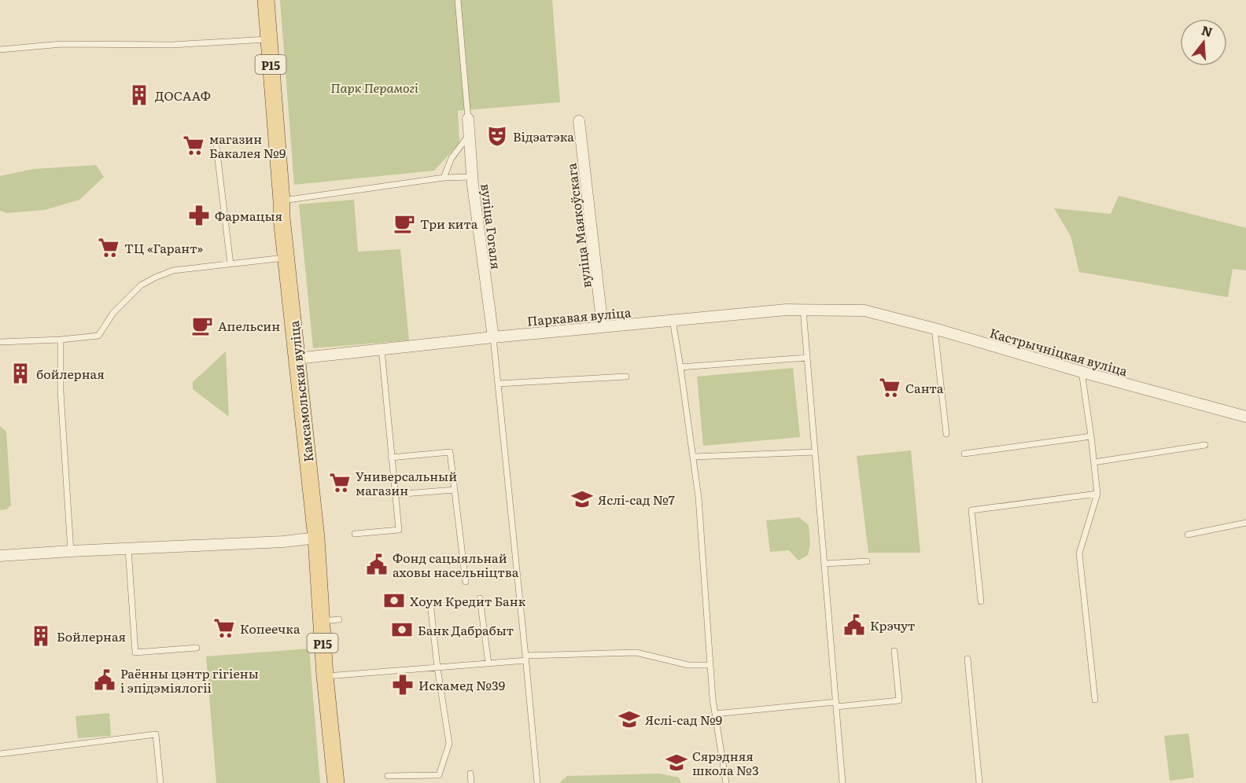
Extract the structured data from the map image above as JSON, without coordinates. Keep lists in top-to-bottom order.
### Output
{
  "streets": {
    "main road": ["Р15", "Камсамольская вуліца"],
    "street": [
      "вуліца Маякоўскага",
      "вуліца Гогаля",
      "Паркавая вуліца",
      "Кастрычніцкая вуліца"
    ]
  },
  "crossings": [
    ["вуліца Маякоўскага", "Паркавая вуліца"],
    ["вуліца Гогаля", "Паркавая вуліца"],
    ["Паркавая вуліца", "Кастрычніцкая вуліца"],
    ["Паркавая вуліца", "Камсамольская вуліца"]
  ],
  "parks": ["Парк Перамогі"],
  "places": {
    "building": ["ДОСААФ", "бойлерная", "Бойлерная"],
    "theatre": ["Відэатэка"],
    "supermarket": [
      "магазин Бакалея №9",
      "ТЦ «Гарант»",
      "Санта",
      "Универсальный магазин",
      "Копеечка"
    ],
    "pharmacy": ["Фармацыя", "Искамед №39"],
    "cafe": ["Три кита", "Апельсин"],
    "school or university": ["Яслі-сад №7", "Яслі-сад №9", "Сярэдняя школа №3"],
    "public building": ["Фонд сацыяльнай аховы насельніцтва", "Крэчут", "Раённы цэнтр гігіены і эпідэміялогіі"],
    "bank": ["Хоум Кредит Банк", "Банк Дабрабыт"]
  },
  "north": "top"
}
